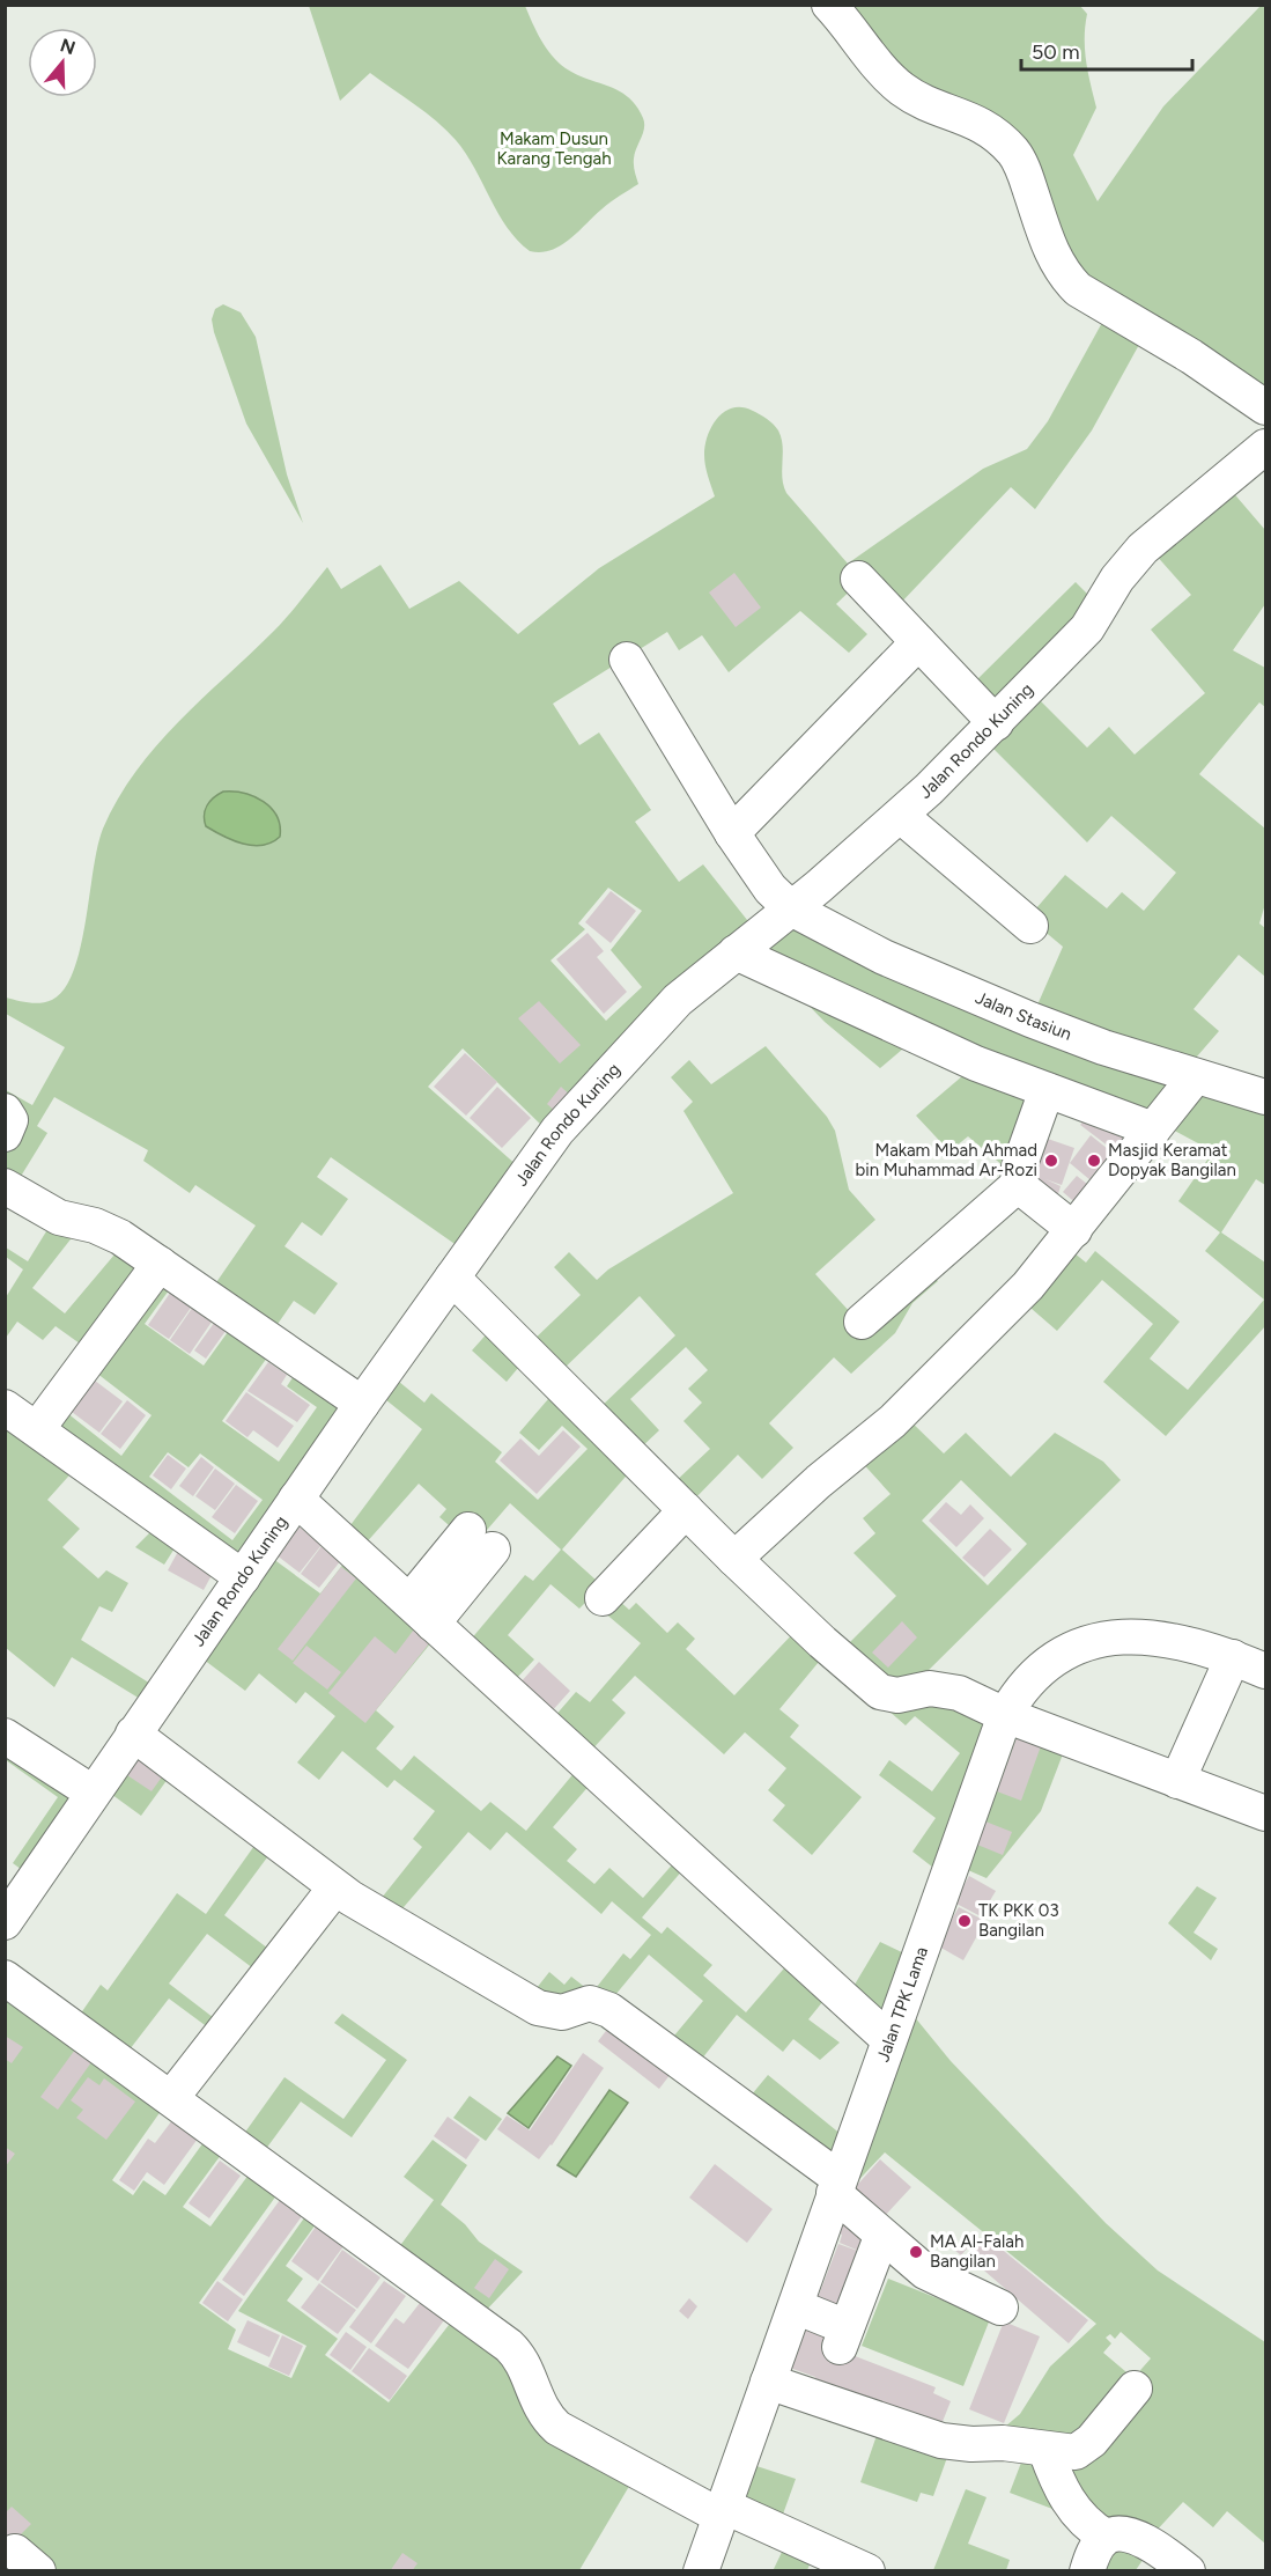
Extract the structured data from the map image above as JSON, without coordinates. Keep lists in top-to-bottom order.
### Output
{
  "streets": {
    "street": ["Jalan Rondo Kuning", "Jalan Stasiun", "Jalan TPK Lama"]
  },
  "crossings": [
    ["Jalan Rondo Kuning", "Jalan Stasiun"]
  ],
  "parks": ["Makam Dusun Karang Tengah"],
  "places": [
    "Makam Mbah Ahmad bin Muhammad Ar-Rozi",
    "Masjid Keramat Dopyak Bangilan",
    "TK PKK 03 Bangilan",
    "MA Al-Falah Bangilan"
  ],
  "scale_bar": "50 m",
  "north": "top"
}
